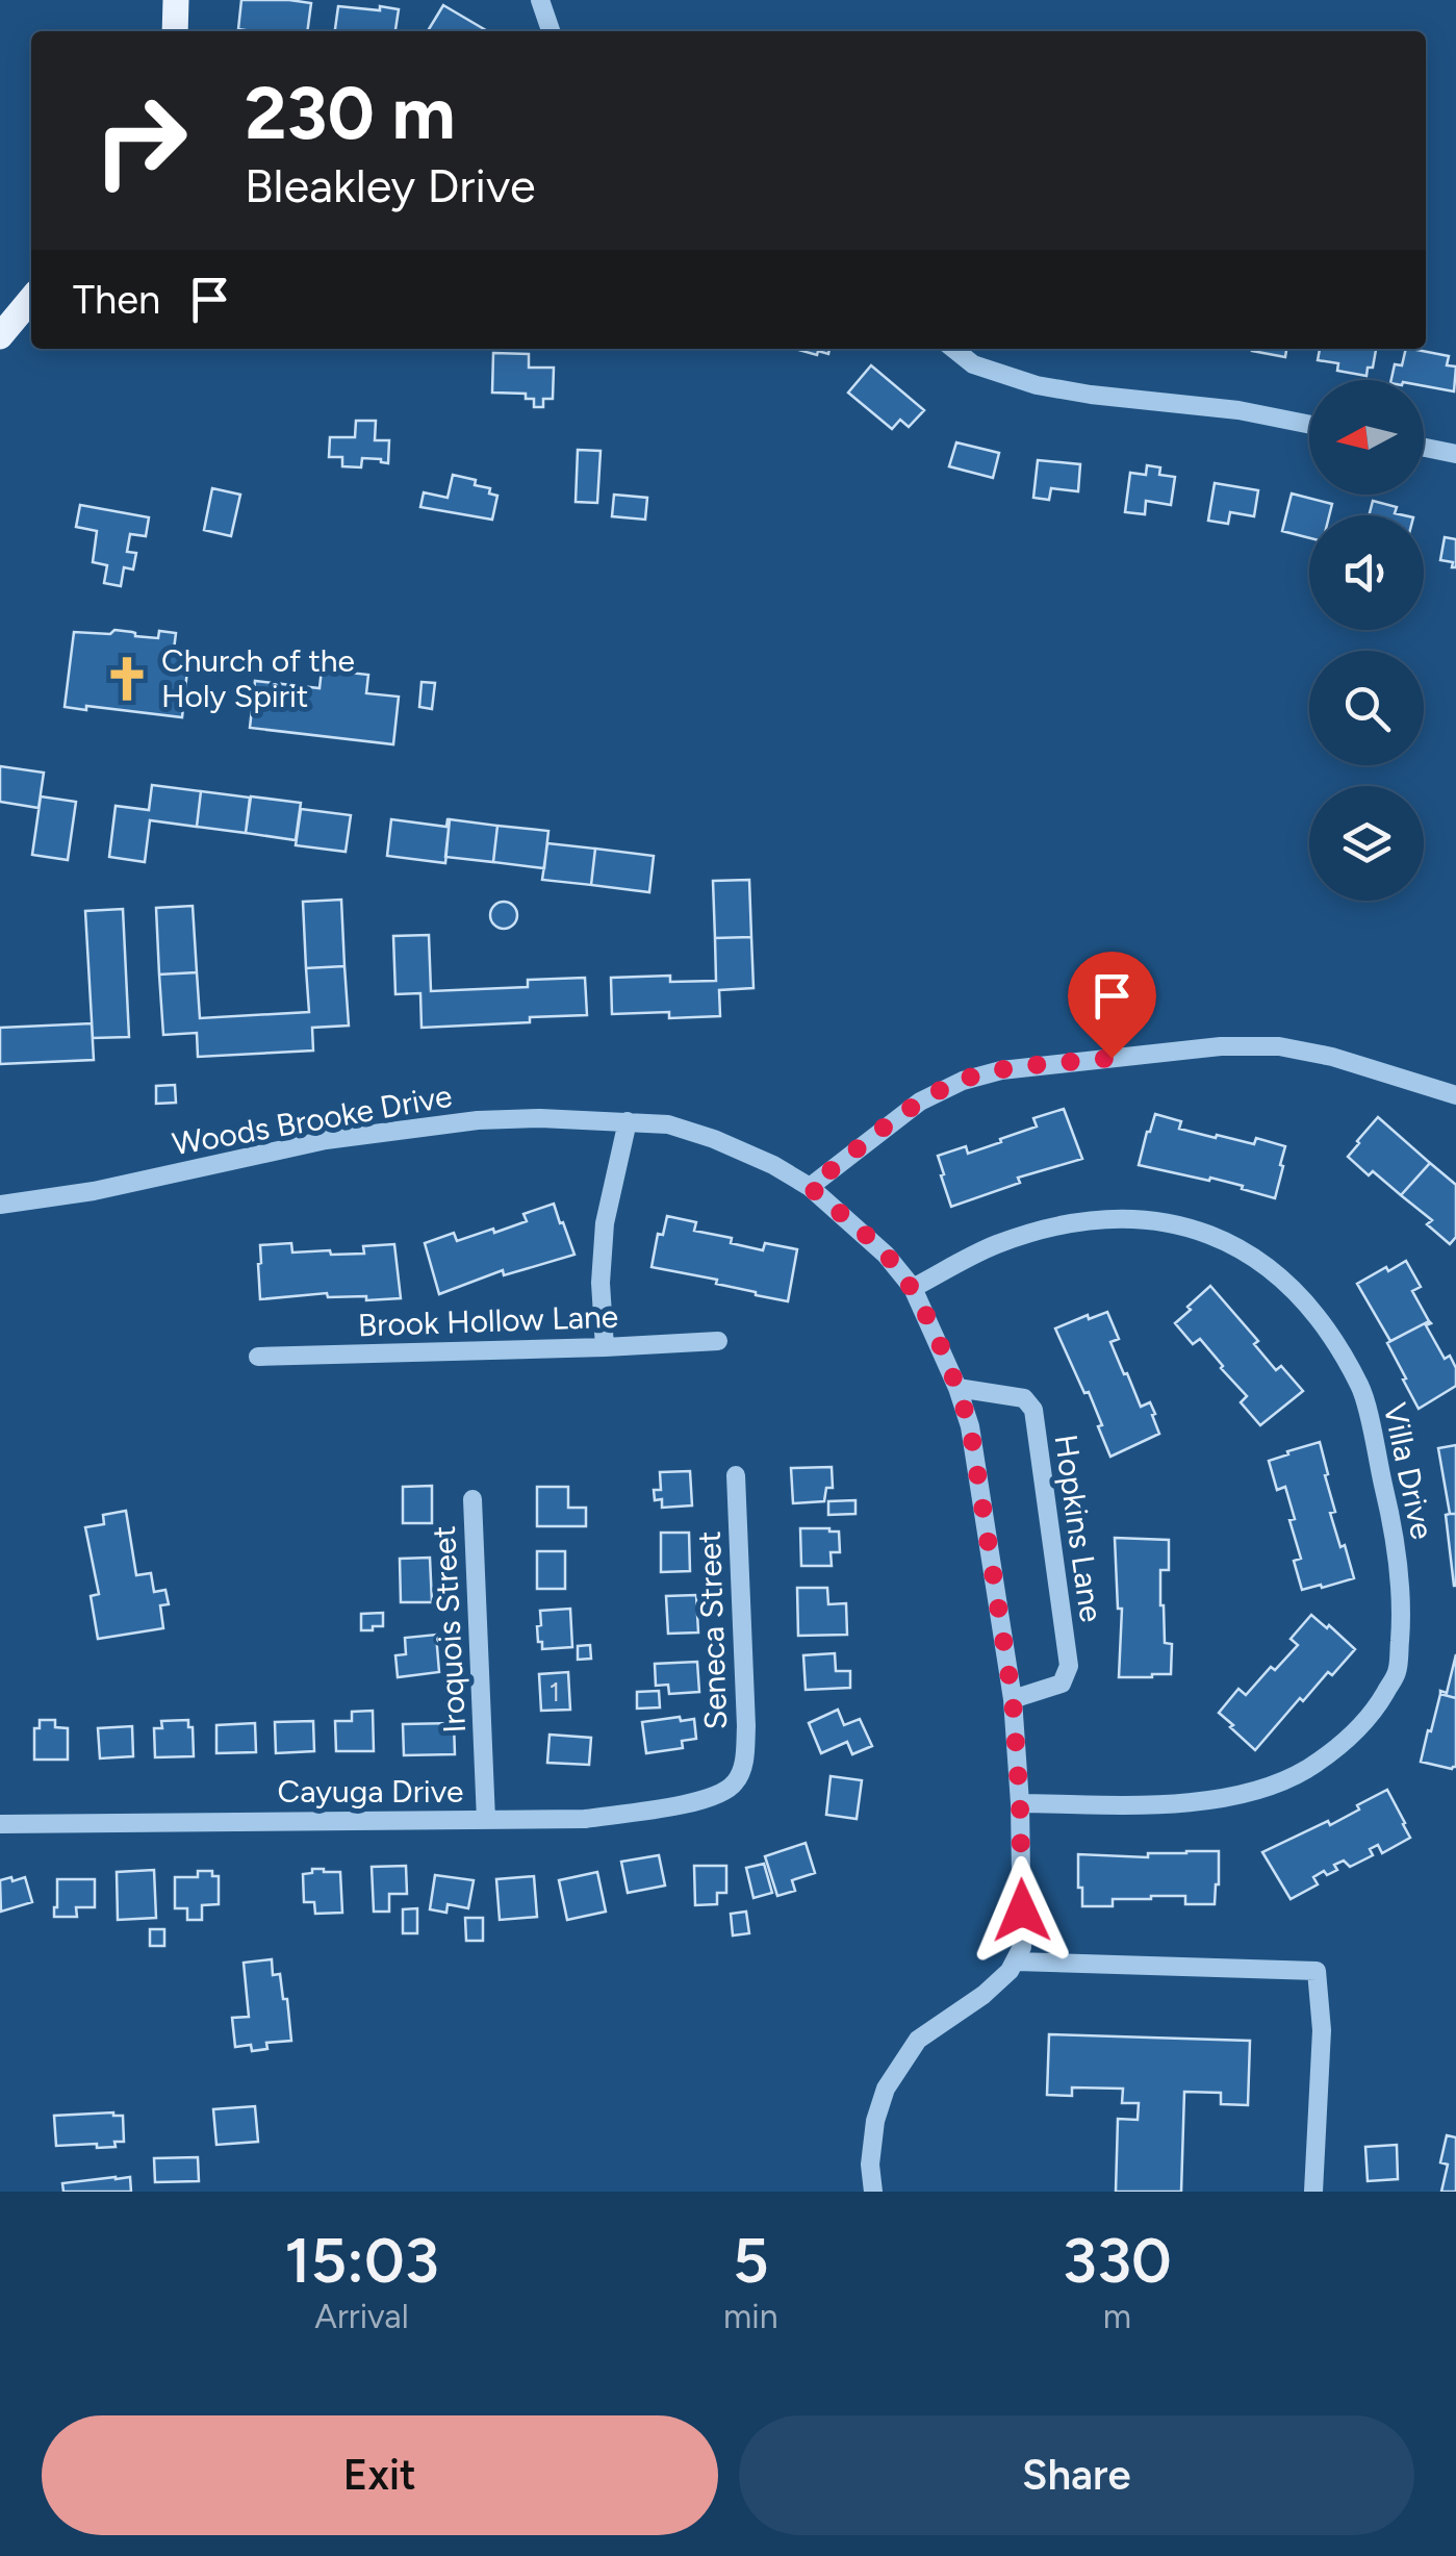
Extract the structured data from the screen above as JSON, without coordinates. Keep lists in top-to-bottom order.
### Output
{
  "streets": {
    "street": [
      "Woods Brooke Drive",
      "Brook Hollow Lane",
      "Villa Drive",
      "Hopkins Lane",
      "Iroquois Street",
      "Seneca Street",
      "Cayuga Drive"
    ]
  },
  "crossings": [
    ["Woods Brooke Drive", "Villa Drive"],
    ["Woods Brooke Drive", "Hopkins Lane"],
    ["Iroquois Street", "Cayuga Drive"],
    ["Seneca Street", "Cayuga Drive"]
  ],
  "places": {
    "church": ["Church of the Holy Spirit"]
  },
  "house_numbers": ["1"],
  "north": "left",
  "page": {
    "turn": ["230 m", "Bleakley Drive"],
    "then": "Then",
    "eta": [
      "15:03",
      "Arrival",
      "5",
      "min",
      "330",
      "m"
    ],
    "buttons": ["Exit", "Share"]
  }
}
